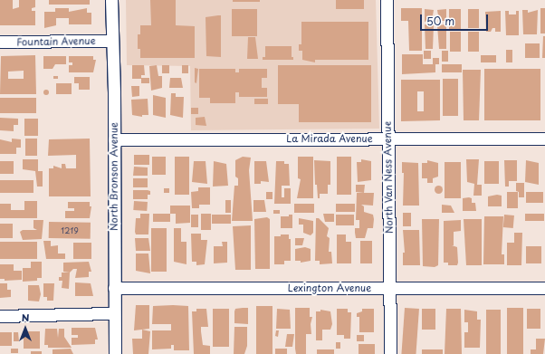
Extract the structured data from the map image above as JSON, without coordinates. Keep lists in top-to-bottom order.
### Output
{
  "streets": {
    "street": [
      "Fountain Avenue",
      "La Mirada Avenue",
      "North Bronson Avenue",
      "North Van Ness Avenue",
      "Lexington Avenue"
    ]
  },
  "crossings": [
    ["Fountain Avenue", "North Bronson Avenue"],
    ["La Mirada Avenue", "North Bronson Avenue"],
    ["La Mirada Avenue", "North Van Ness Avenue"],
    ["North Bronson Avenue", "Lexington Avenue"],
    ["North Van Ness Avenue", "Lexington Avenue"]
  ],
  "house_numbers": ["1219"],
  "scale_bar": "50 m",
  "north": "top"
}
